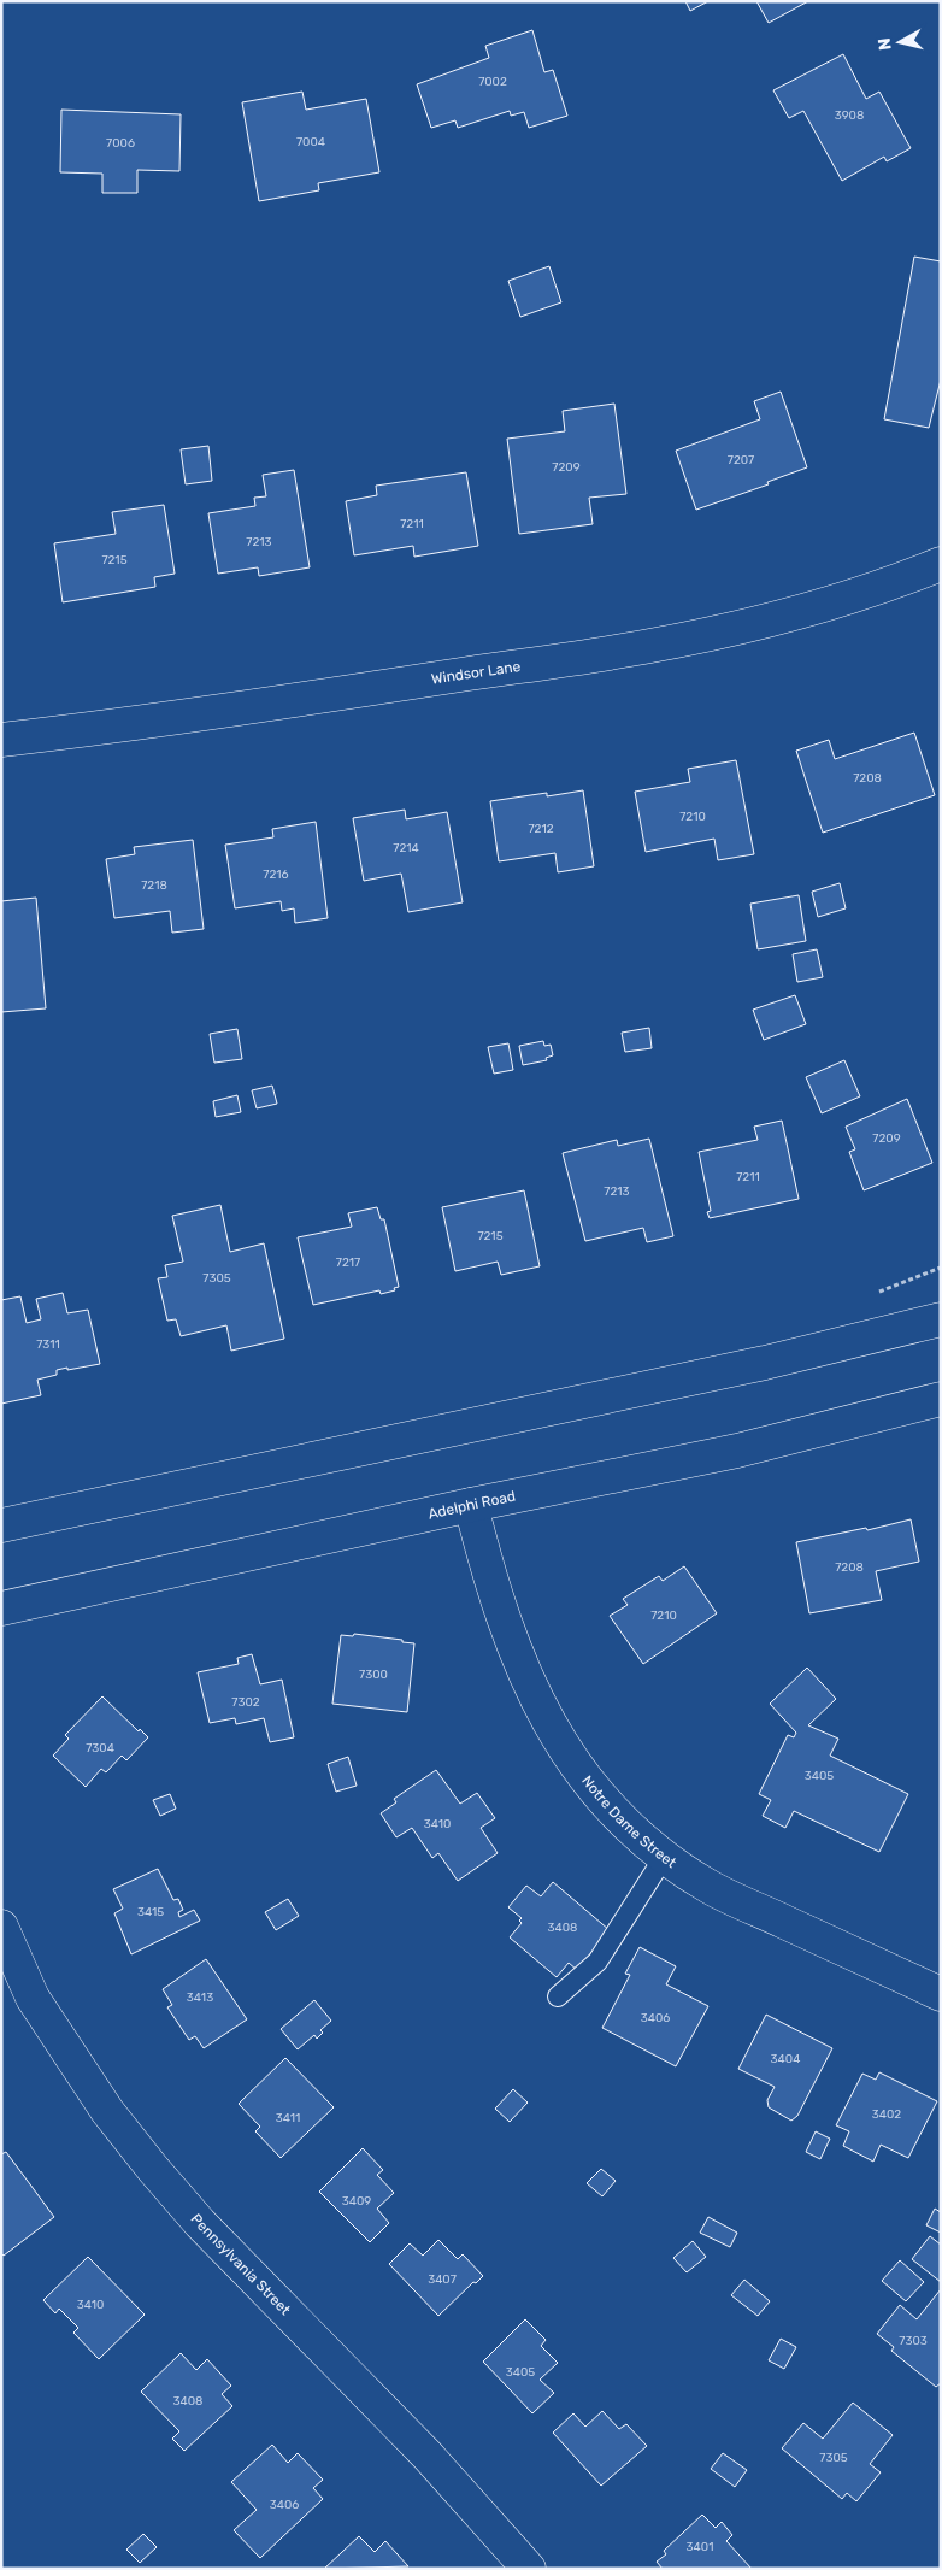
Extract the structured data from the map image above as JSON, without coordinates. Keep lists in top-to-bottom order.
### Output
{
  "streets": {
    "street": [
      "Windsor Lane",
      "Adelphi Road",
      "Notre Dame Street",
      "Pennsylvania Street"
    ]
  },
  "crossings": [
    ["Adelphi Road", "Notre Dame Street"]
  ],
  "house_numbers": [
    "7002",
    "3908",
    "7004",
    "7006",
    "7207",
    "7209",
    "7211",
    "7213",
    "7215",
    "7208",
    "7210",
    "7212",
    "7214",
    "7216",
    "7218",
    "7209",
    "7211",
    "7213",
    "7215",
    "7217",
    "7305",
    "7311",
    "7208",
    "7210",
    "7300",
    "7302",
    "7304",
    "3405",
    "3410",
    "3415",
    "3408",
    "3413",
    "3406",
    "3404",
    "3402",
    "3411",
    "3409",
    "3407",
    "3410",
    "7303",
    "3405",
    "3408",
    "7305",
    "3406",
    "3401"
  ],
  "north": "left"
}
